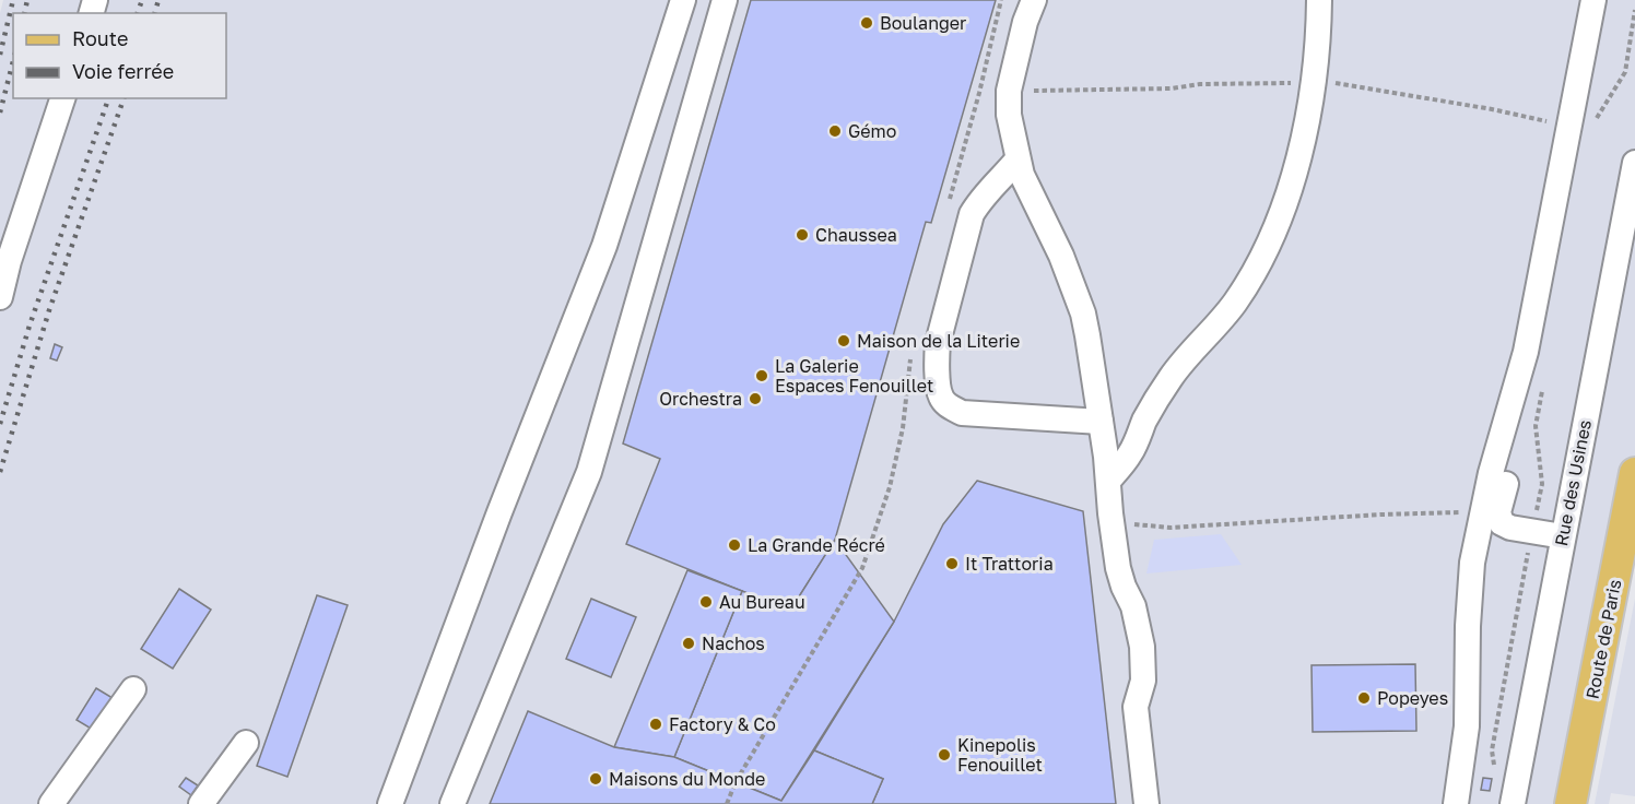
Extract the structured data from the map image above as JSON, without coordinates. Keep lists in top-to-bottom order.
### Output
{
  "streets": {
    "main road": ["Route de Paris"],
    "street": ["Rue des Usines"]
  },
  "places": [
    "Boulanger",
    "Gémo",
    "Chaussea",
    "Maison de la Literie",
    "La Galerie Espaces Fenouillet",
    "Orchestra",
    "La Grande Récré",
    "It Trattoria",
    "Au Bureau",
    "Nachos",
    "Popeyes",
    "Factory & Co",
    "Kinepolis Fenouillet",
    "Maisons du Monde"
  ],
  "legend": ["Route", "Voie ferrée"]
}
